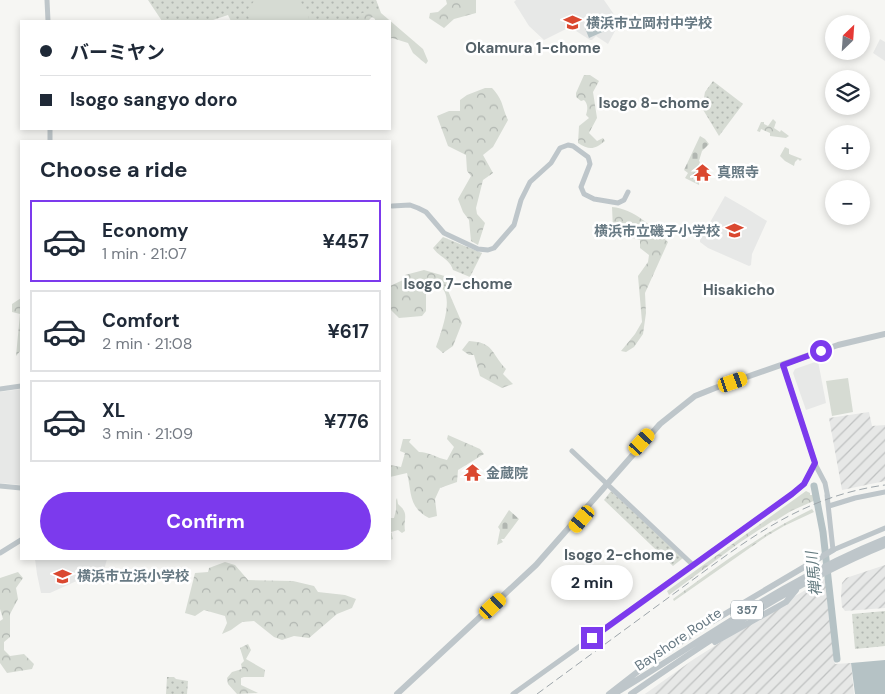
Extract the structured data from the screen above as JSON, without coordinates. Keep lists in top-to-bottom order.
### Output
{
  "streets": {
    "highway": ["357", "Bayshore Route"]
  },
  "crossings": [
    ["357", "Bayshore Route"]
  ],
  "districts": [
    "Okamura 1-chome",
    "Isogo 8-chome",
    "Isogo 7-chome",
    "Hisakicho",
    "Isogo 2-chome"
  ],
  "water": ["禅馬川"],
  "places": {
    "school or university": ["横浜市立岡村中学校", "横浜市立磯子小学校", "横浜市立浜小学校"],
    "temple": ["真照寺", "金蔵院"]
  },
  "north": "top right",
  "page": {
    "map_buttons": ["+", "−"],
    "banner": ["バーミヤン", "Isogo sangyo doro"],
    "heading": "Choose a ride",
    "list": [
      {
        "name": "Economy",
        "note": "1 min · 21:07",
        "value": "¥457"
      },
      {
        "name": "Comfort",
        "note": "2 min · 21:08",
        "value": "¥617"
      },
      {
        "name": "XL",
        "note": "3 min · 21:09",
        "value": "¥776"
      }
    ],
    "buttons": "Confirm",
    "bubble": "2 min"
  }
}
